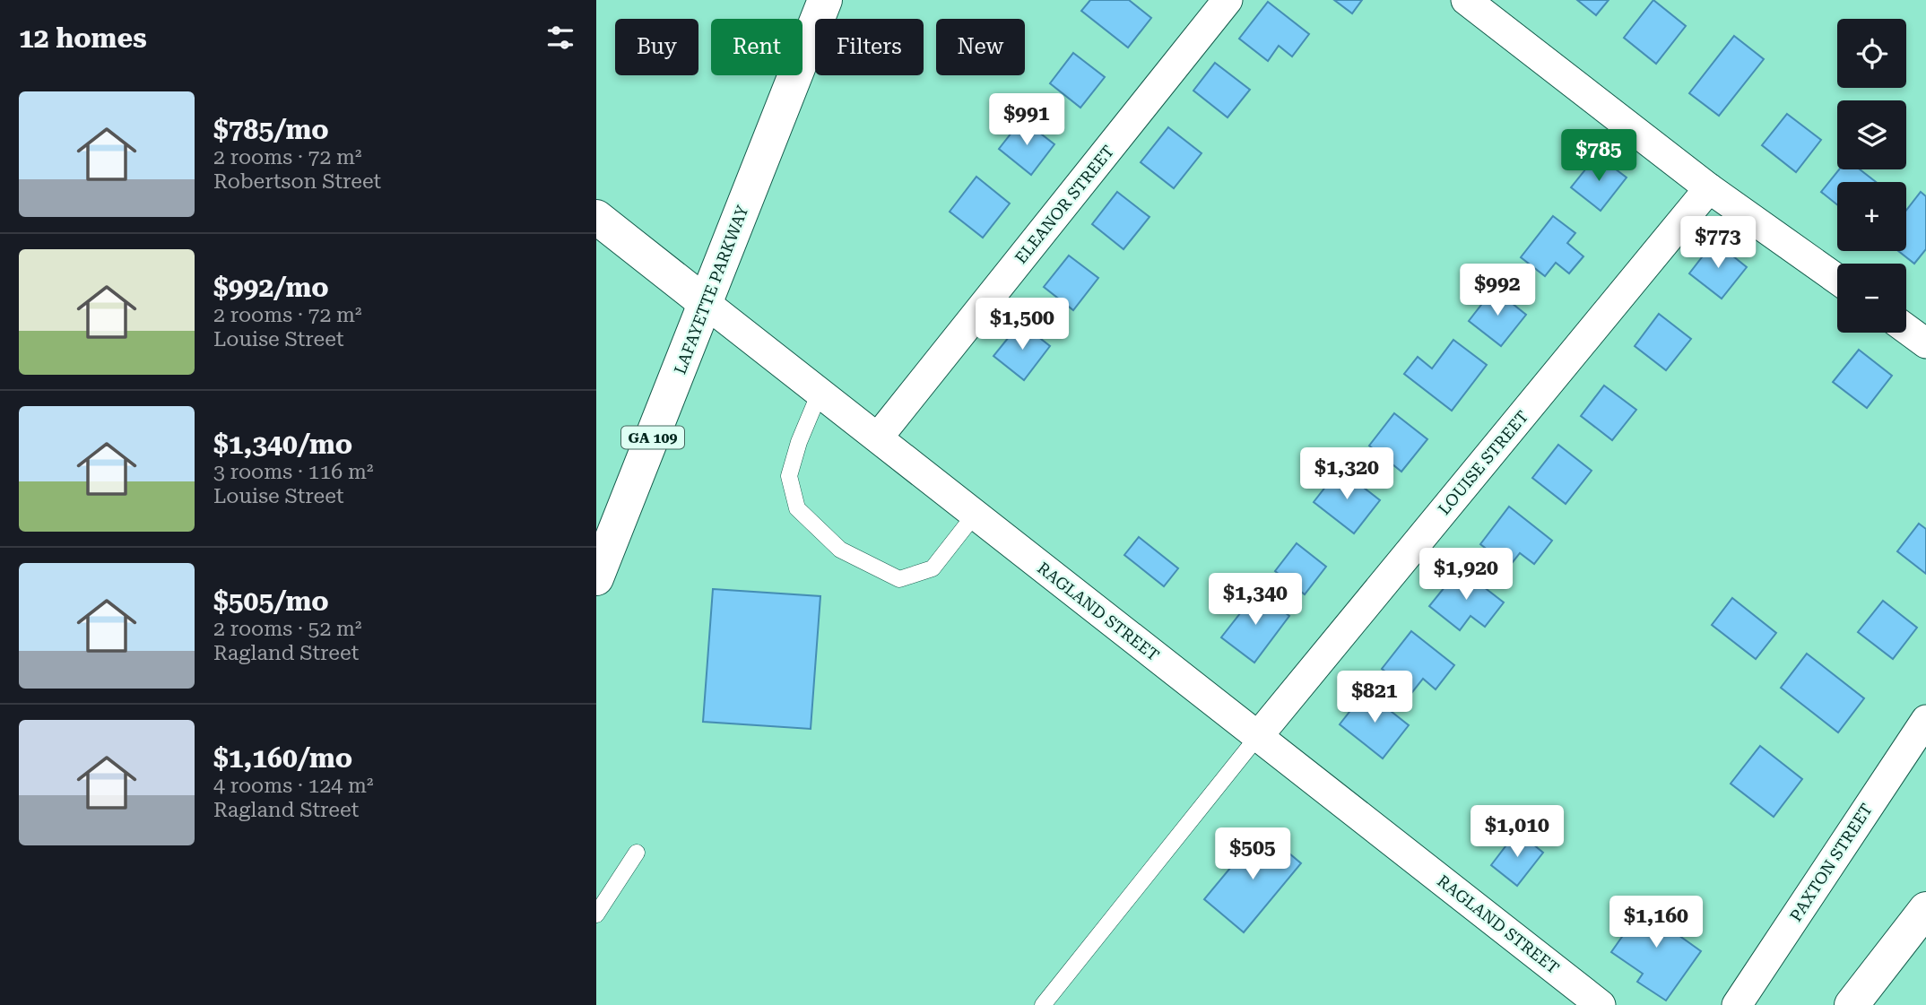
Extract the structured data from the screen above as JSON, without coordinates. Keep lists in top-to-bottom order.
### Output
{
  "streets": {
    "main road": ["LAFAYETTE PARKWAY", "GA 109", "RAGLAND STREET"],
    "street": ["ELEANOR STREET", "LOUISE STREET", "PAXTON STREET"]
  },
  "crossings": [
    ["ELEANOR STREET", "RAGLAND STREET"],
    ["LAFAYETTE PARKWAY", "RAGLAND STREET"],
    ["LOUISE STREET", "RAGLAND STREET"]
  ],
  "page": {
    "heading": "12 homes",
    "map_buttons": ["+", "−"],
    "chip": [
      "Buy",
      "Rent",
      "Filters",
      "New"
    ],
    "list": [
      {
        "name": "$785/mo",
        "note": "2 rooms · 72 m² · Robertson Street"
      },
      {
        "name": "$992/mo",
        "note": "2 rooms · 72 m² · Louise Street"
      },
      {
        "name": "$1,340/mo",
        "note": "3 rooms · 116 m² · Louise Street"
      },
      {
        "name": "$505/mo",
        "note": "2 rooms · 52 m² · Ragland Street"
      },
      {
        "name": "$1,160/mo",
        "note": "4 rooms · 124 m² · Ragland Street"
      }
    ],
    "price": [
      "$991",
      "$785",
      "$773",
      "$992",
      "$1,500",
      "$1,320",
      "$1,920",
      "$1,340",
      "$821",
      "$1,010",
      "$505",
      "$1,160"
    ]
  }
}
